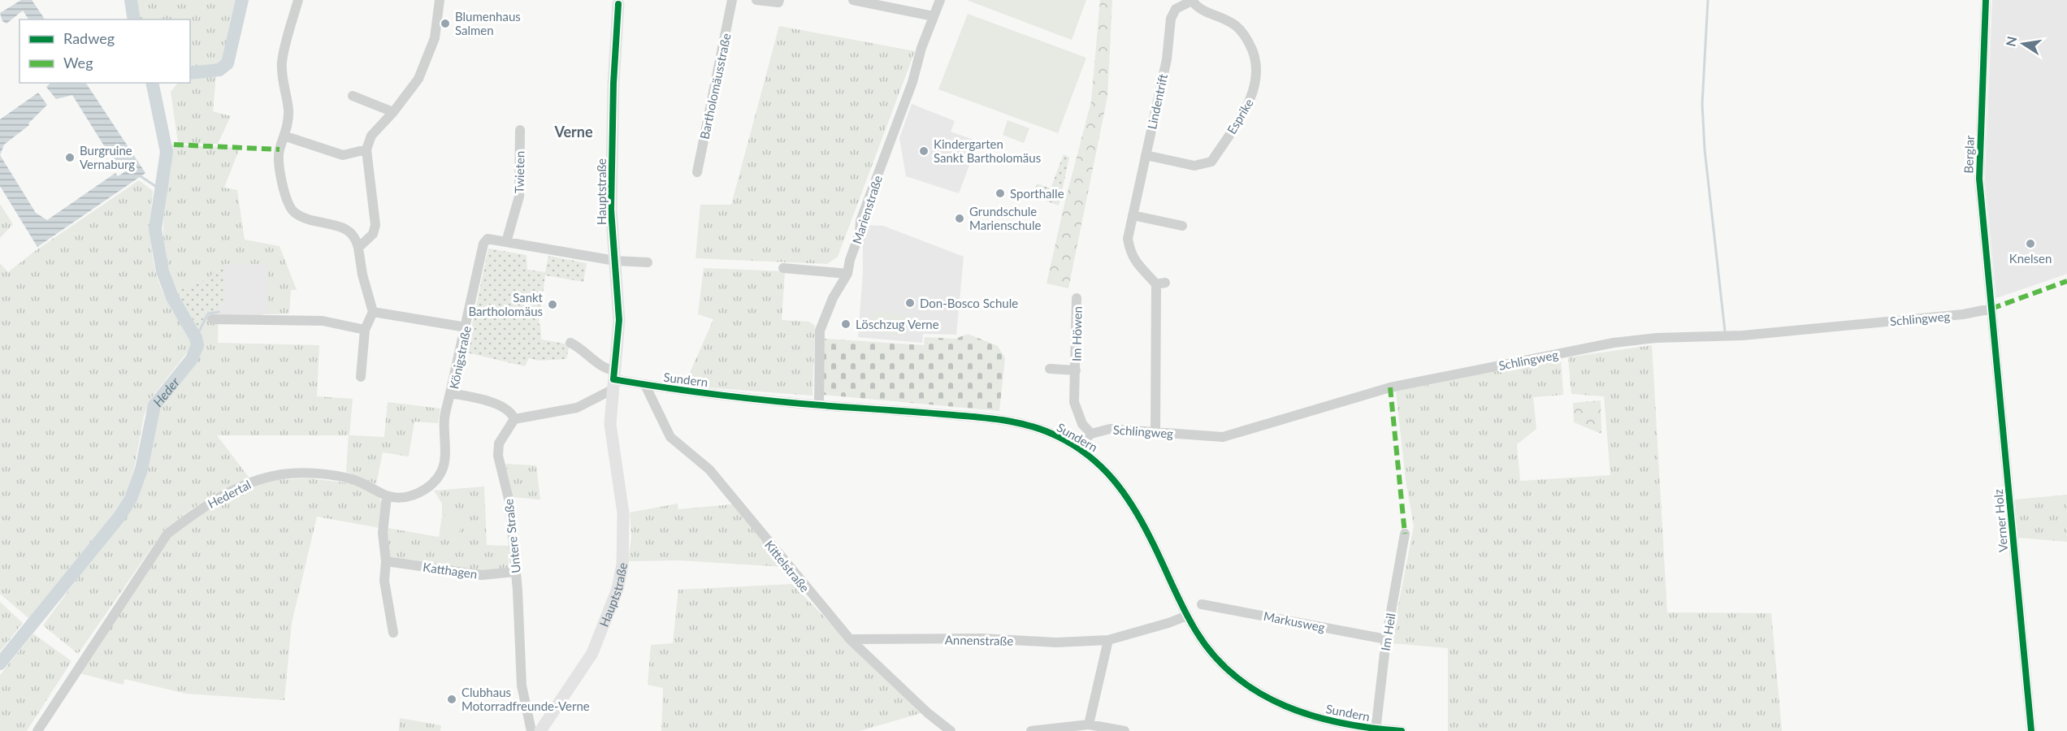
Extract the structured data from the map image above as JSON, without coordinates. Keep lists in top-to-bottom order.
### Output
{
  "streets": {
    "main road": ["Hauptstraße"],
    "street": [
      "Bartholomäusstraße",
      "Lindentrift",
      "Esprike",
      "Berglar",
      "Twieten",
      "Marienstraße",
      "Schlingweg",
      "Im Höwen",
      "Königstraße",
      "Sundern",
      "Hedertal",
      "Verner Holz",
      "Untere Straße",
      "Kittelstraße",
      "Katthagen",
      "Markusweg",
      "Im Heil",
      "Annenstraße"
    ]
  },
  "crossings": [
    ["Lindentrift", "Esprike"],
    ["Lindentrift", "Schlingweg"],
    ["Berglar", "Schlingweg"],
    ["Berglar", "Verner Holz"],
    ["Twieten", "Königstraße"],
    ["Hauptstraße", "Königstraße"],
    ["Hauptstraße", "Sundern"],
    ["Marienstraße", "Sundern"],
    ["Schlingweg", "Im Höwen"],
    ["Schlingweg", "Verner Holz"],
    ["Königstraße", "Hedertal"],
    ["Königstraße", "Untere Straße"],
    ["Sundern", "Kittelstraße"],
    ["Sundern", "Im Heil"],
    ["Sundern", "Annenstraße"],
    ["Untere Straße", "Katthagen"],
    ["Kittelstraße", "Annenstraße"],
    ["Markusweg", "Im Heil"]
  ],
  "districts": ["Verne"],
  "water": ["Heder"],
  "places": [
    "Blumenhaus Salmen",
    "Kindergarten Sankt Bartholomäus",
    "Burgruine Vernaburg",
    "Sporthalle",
    "Grundschule Marienschule",
    "Knelsen",
    "Don-Bosco Schule",
    "Sankt Bartholomäus",
    "Löschzug Verne",
    "Clubhaus Motorradfreunde-Verne"
  ],
  "legend": ["Radweg", "Weg"],
  "north": "left"
}
